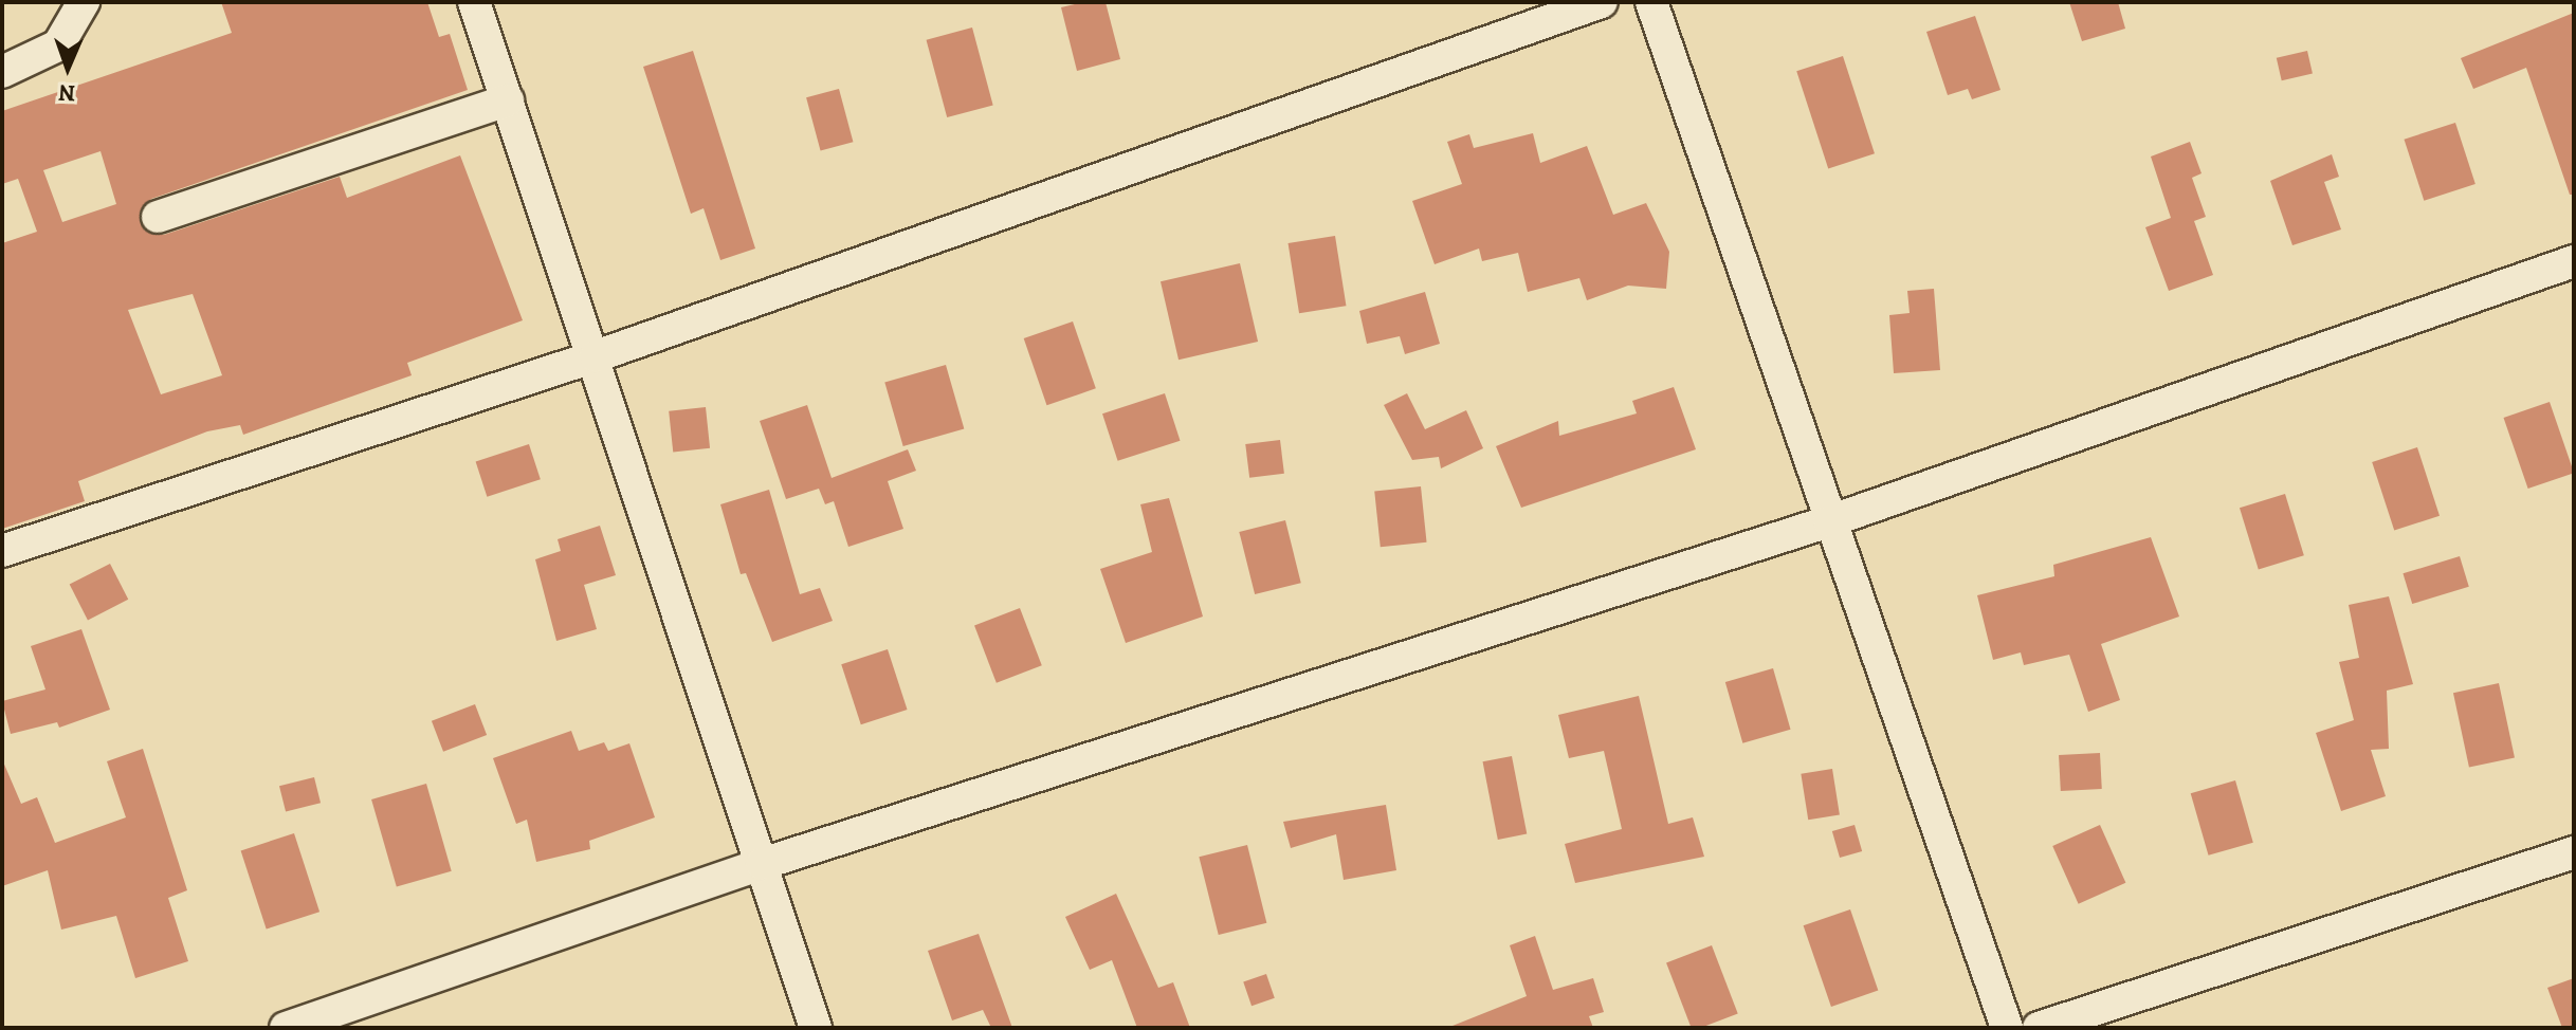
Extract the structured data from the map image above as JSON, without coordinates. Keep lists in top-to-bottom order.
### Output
{
  "north": "bottom"
}
